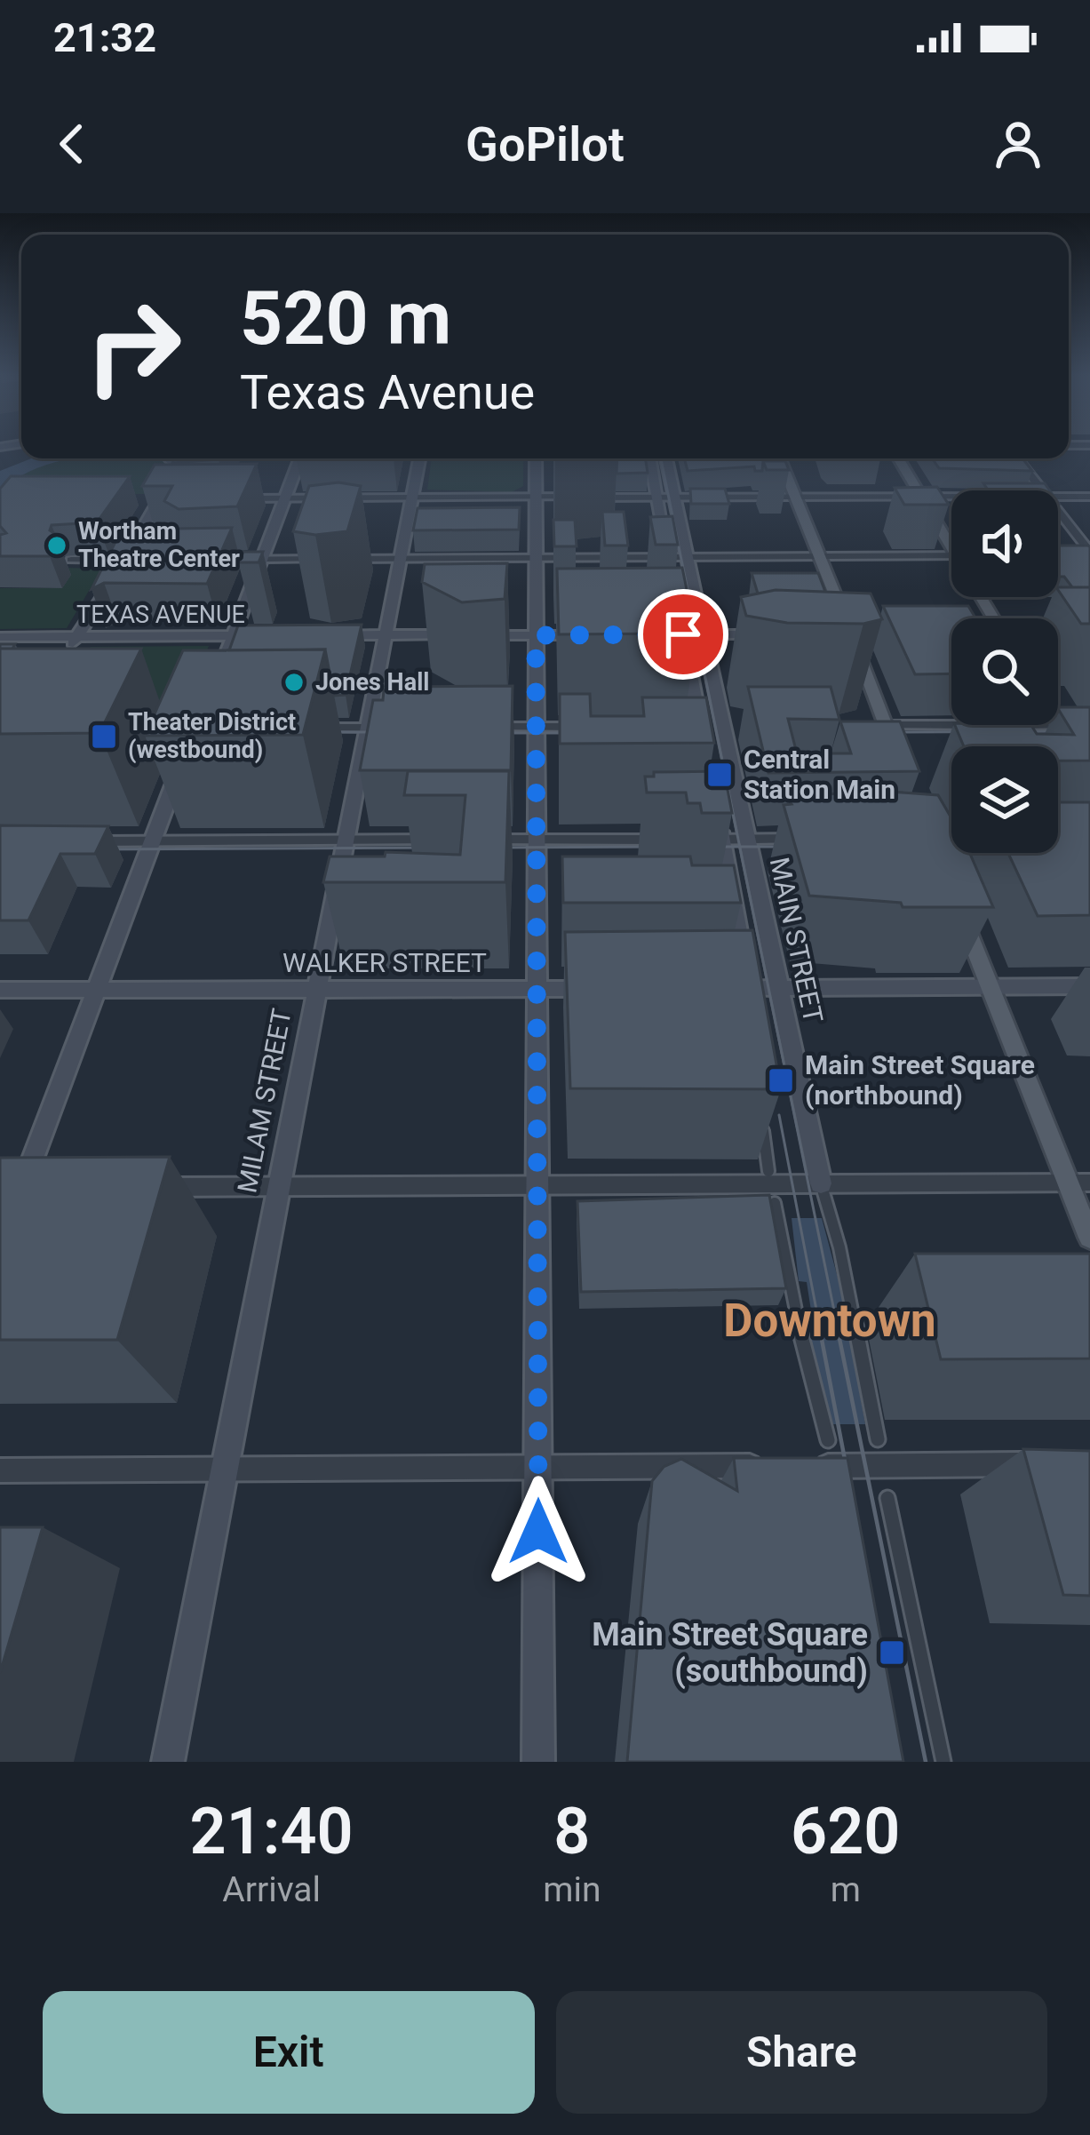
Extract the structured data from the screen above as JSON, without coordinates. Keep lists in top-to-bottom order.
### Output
{
  "streets": {
    "main road": [
      "TEXAS AVENUE",
      "MAIN STREET",
      "WALKER STREET",
      "MILAM STREET"
    ]
  },
  "crossings": [
    ["WALKER STREET", "MILAM STREET"]
  ],
  "districts": ["Downtown"],
  "places": {
    "other": ["Wortham Theatre Center", "Jones Hall"],
    "transit": [
      "Theater District (westbound)",
      "Central Station Main",
      "Main Street Square (northbound)",
      "Main Street Square (southbound)"
    ]
  },
  "page": {
    "status": "21:32",
    "header": "GoPilot",
    "turn": ["520 m", "Texas Avenue"],
    "eta": [
      "21:40",
      "Arrival",
      "8",
      "min",
      "620",
      "m"
    ],
    "buttons": ["Exit", "Share"]
  }
}
